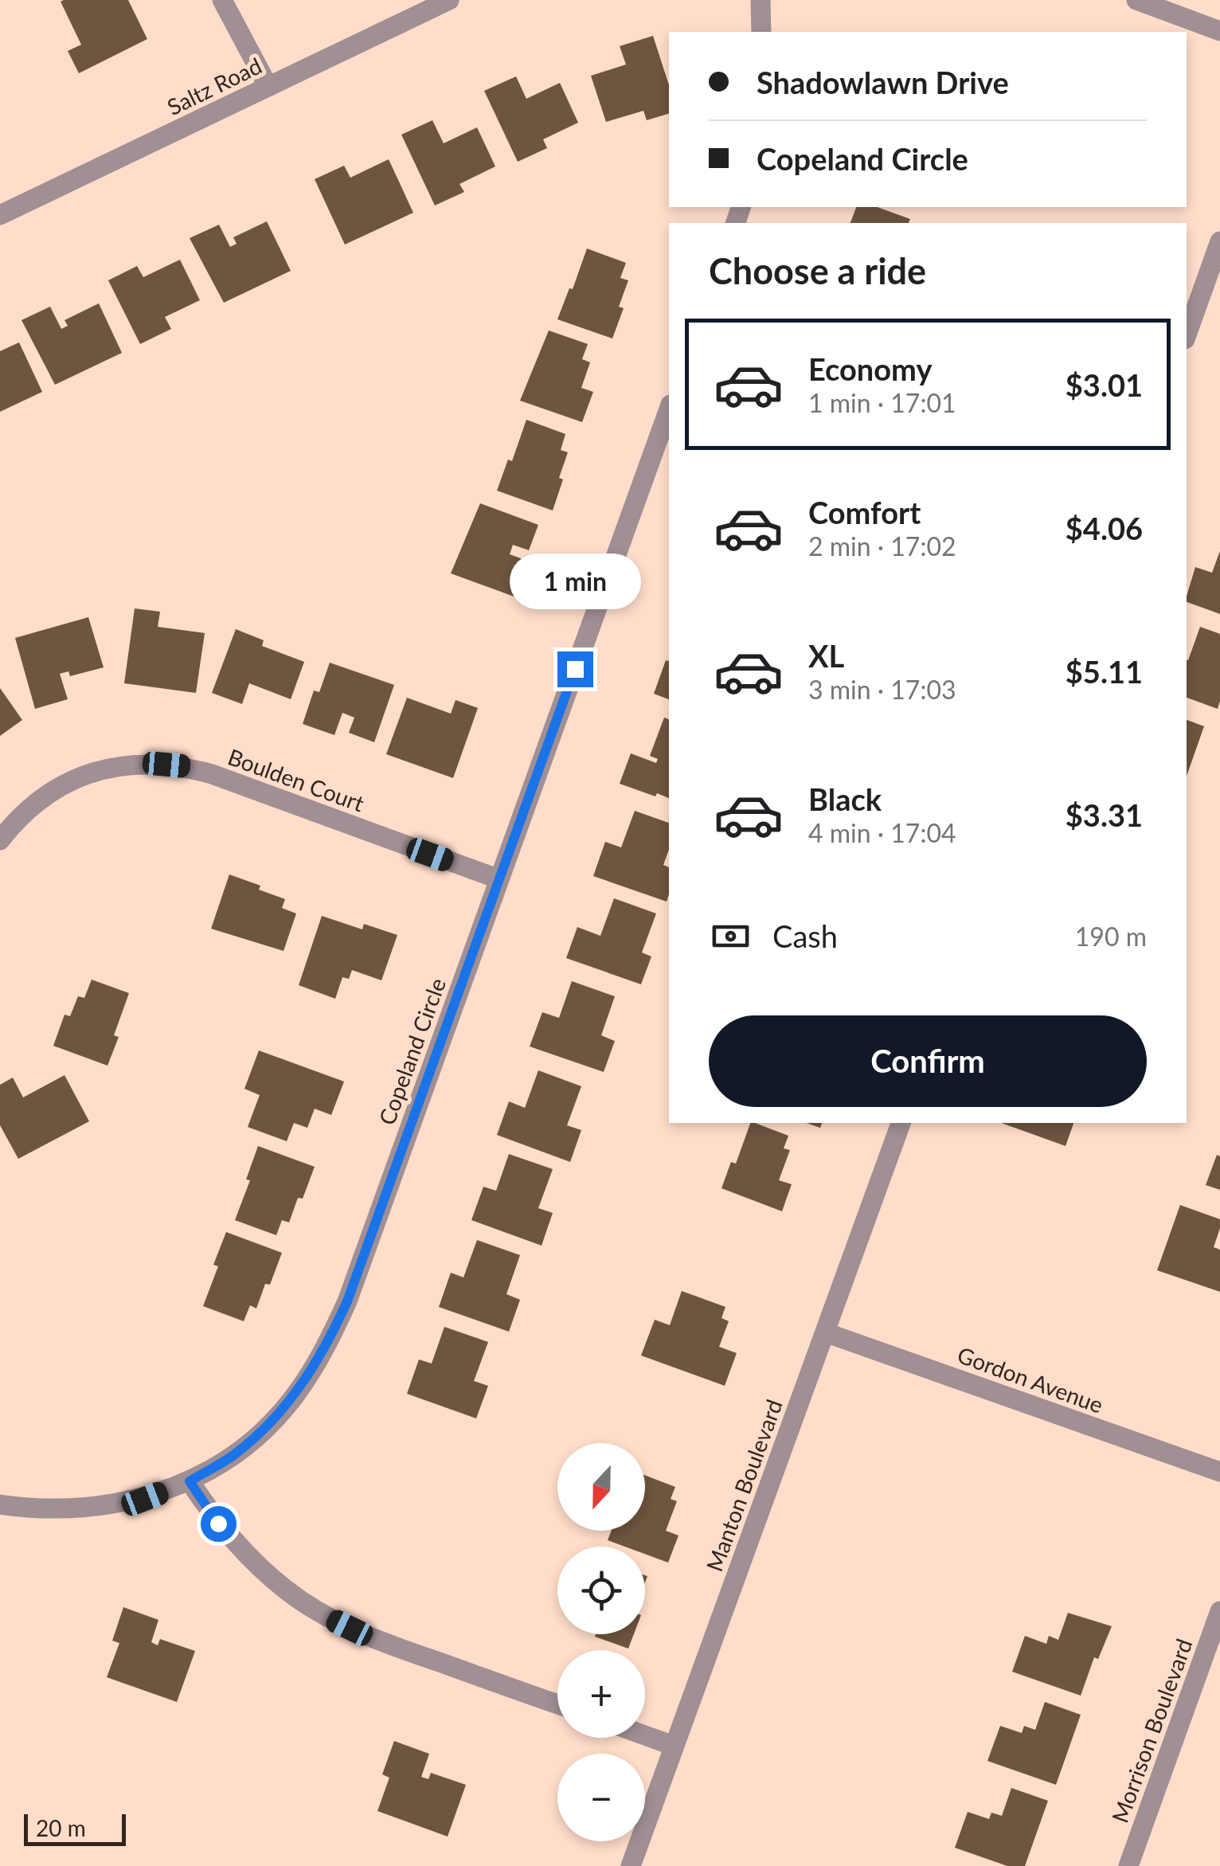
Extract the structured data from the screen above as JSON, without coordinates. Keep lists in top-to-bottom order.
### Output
{
  "streets": {
    "street": [
      "Saltz Road",
      "Boulden Court",
      "Copeland Circle",
      "Gordon Avenue",
      "Manton Boulevard",
      "Morrison Boulevard"
    ]
  },
  "crossings": [
    ["Boulden Court", "Copeland Circle"],
    ["Gordon Avenue", "Manton Boulevard"]
  ],
  "scale_bar": "20 m",
  "north": "bottom",
  "page": {
    "banner": ["Shadowlawn Drive", "Copeland Circle"],
    "heading": "Choose a ride",
    "list": [
      {
        "name": "Economy",
        "note": "1 min · 17:01",
        "value": "$3.01"
      },
      {
        "name": "Comfort",
        "note": "2 min · 17:02",
        "value": "$4.06"
      },
      {
        "name": "XL",
        "note": "3 min · 17:03",
        "value": "$5.11"
      },
      {
        "name": "Black",
        "note": "4 min · 17:04",
        "value": "$3.31"
      }
    ],
    "bubble": "1 min",
    "pay": ["Cash", "190 m"],
    "buttons": "Confirm",
    "map_buttons": ["+", "−"],
    "scale": "20 m"
  }
}
